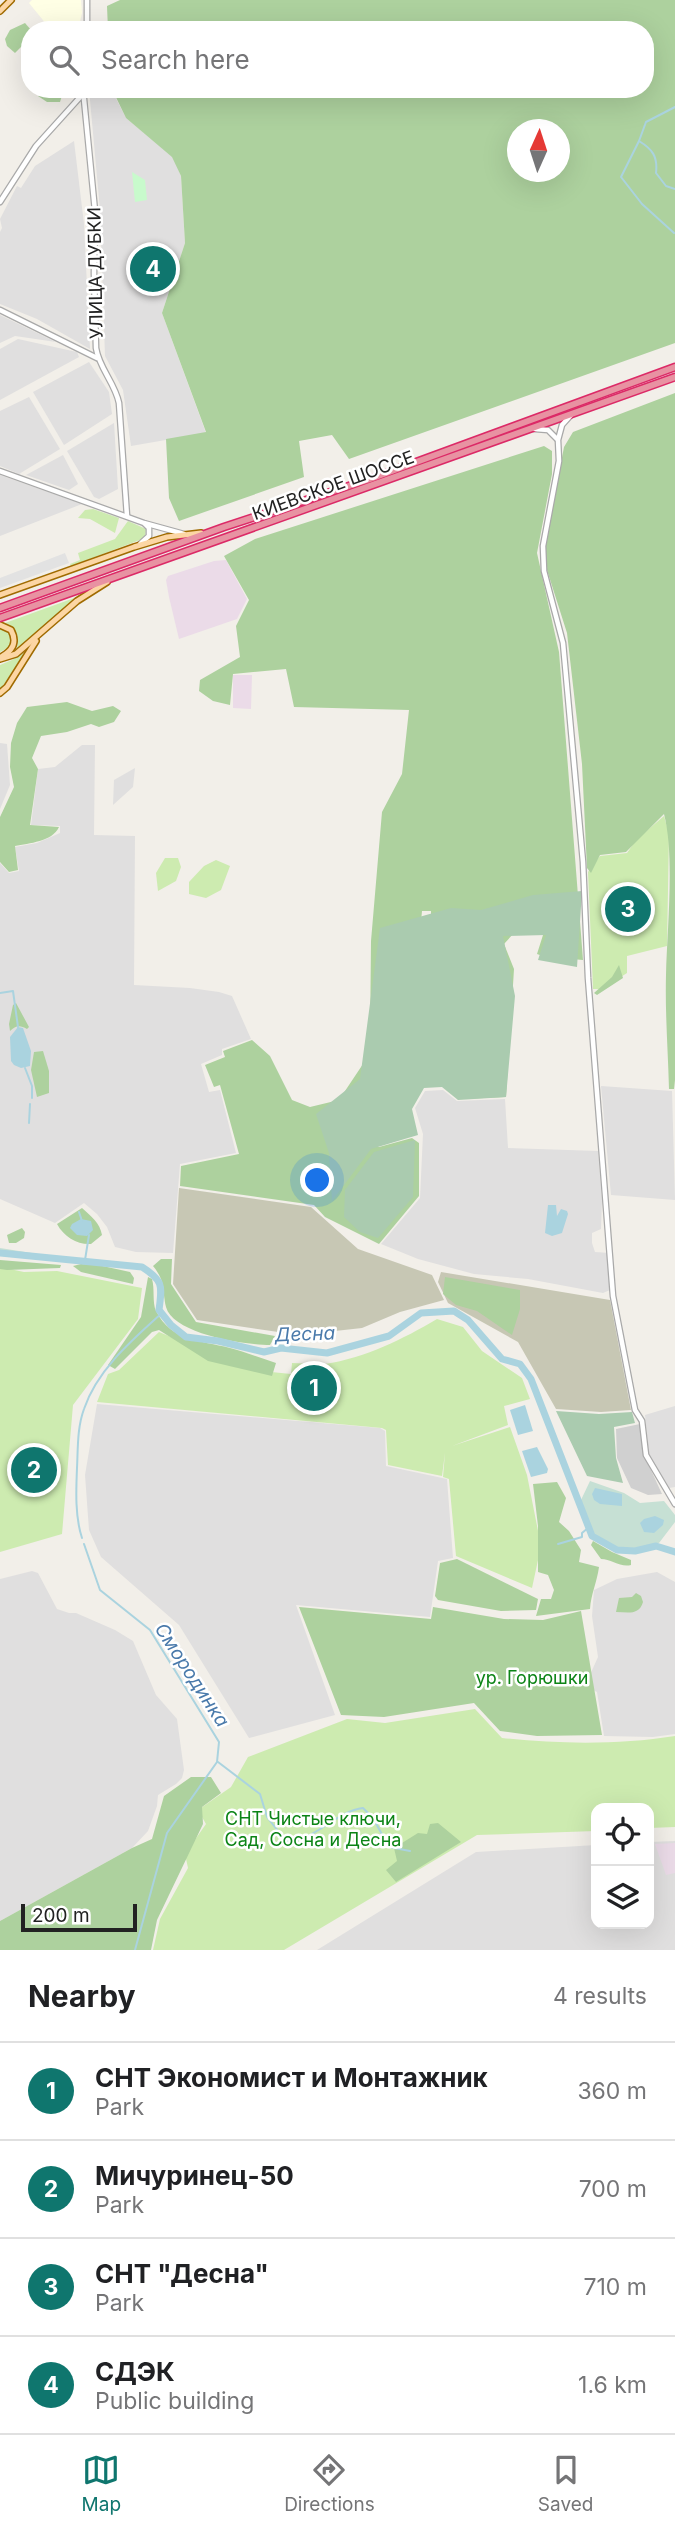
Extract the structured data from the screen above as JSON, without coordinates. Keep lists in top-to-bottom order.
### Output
{
  "streets": {
    "highway": ["КИЕВСКОЕ ШОССЕ"],
    "street": ["УЛИЦА ДУБКИ"]
  },
  "water": ["Десна", "Смородинка"],
  "parks": ["ур. Горюшки", "СНТ Чистые ключи, Сад, Сосна и Десна"],
  "scale_bar": "200 m",
  "north": "top",
  "page": {
    "search": "Search here",
    "pins": [
      "4",
      "3",
      "1",
      "2"
    ],
    "scale": "200 m",
    "heading": ["Nearby", "4 results"],
    "list": [
      {
        "mark": "1",
        "name": "СНТ Экономист и Монтажник",
        "note": "Park",
        "value": "360 m"
      },
      {
        "mark": "2",
        "name": "Мичуринец-50",
        "note": "Park",
        "value": "700 m"
      },
      {
        "mark": "3",
        "name": "СНТ \"Десна\"",
        "note": "Park",
        "value": "710 m"
      },
      {
        "mark": "4",
        "name": "СДЭК",
        "note": "Public building",
        "value": "1.6 km"
      }
    ],
    "nav": ["Map", "Directions", "Saved"]
  }
}
